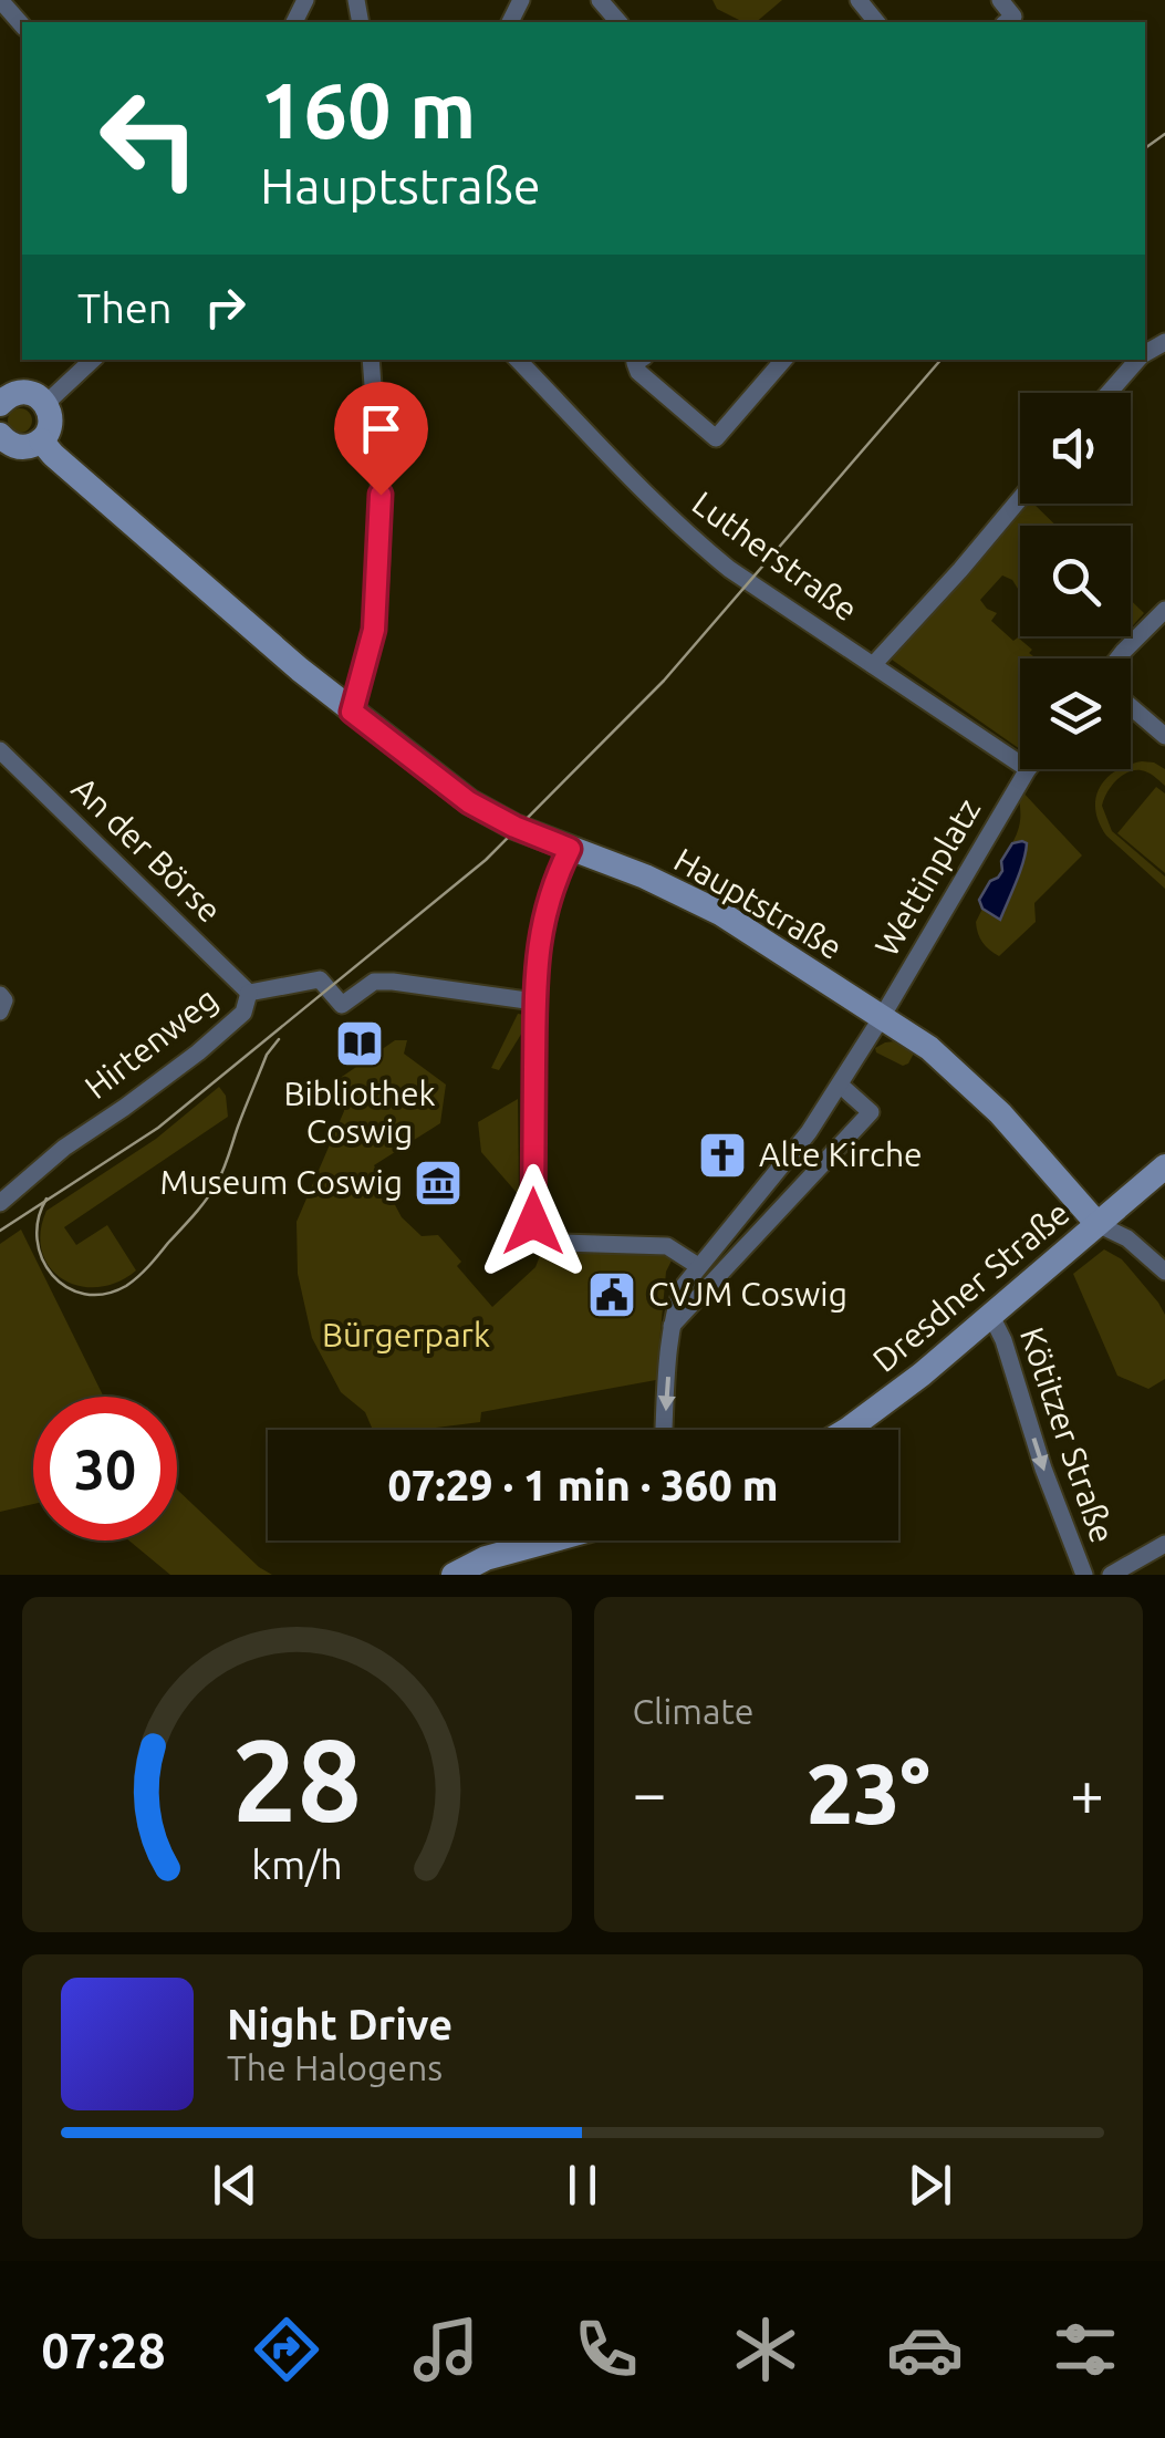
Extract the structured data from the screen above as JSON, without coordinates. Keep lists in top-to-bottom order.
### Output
{
  "streets": {
    "main road": ["Hauptstraße", "Dresdner Straße"],
    "street": [
      "Lutherstraße",
      "An der Börse",
      "Wettinplatz",
      "Hirtenweg",
      "Kötitzer Straße"
    ]
  },
  "crossings": [
    ["An der Börse", "Hirtenweg"],
    ["Wettinplatz", "Hauptstraße"],
    ["Hauptstraße", "Dresdner Straße"],
    ["Dresdner Straße", "Kötitzer Straße"]
  ],
  "one_way": ["Kötitzer Straße"],
  "parks": ["Bürgerpark"],
  "places": {
    "library": ["Bibliothek Coswig"],
    "church": ["Alte Kirche"],
    "museum": ["Museum Coswig"],
    "public building": ["CVJM Coswig"]
  },
  "page": {
    "turn": ["160 m", "Hauptstraße"],
    "then": "Then",
    "limit": "30",
    "trip": "07:29 · 1 min · 360 m",
    "tile": "Climate",
    "heat": ["−", "23°", "+"],
    "song": ["Night Drive", "The Halogens"],
    "tabs": "07:28",
    "gauge": ["28", "km/h"]
  }
}
